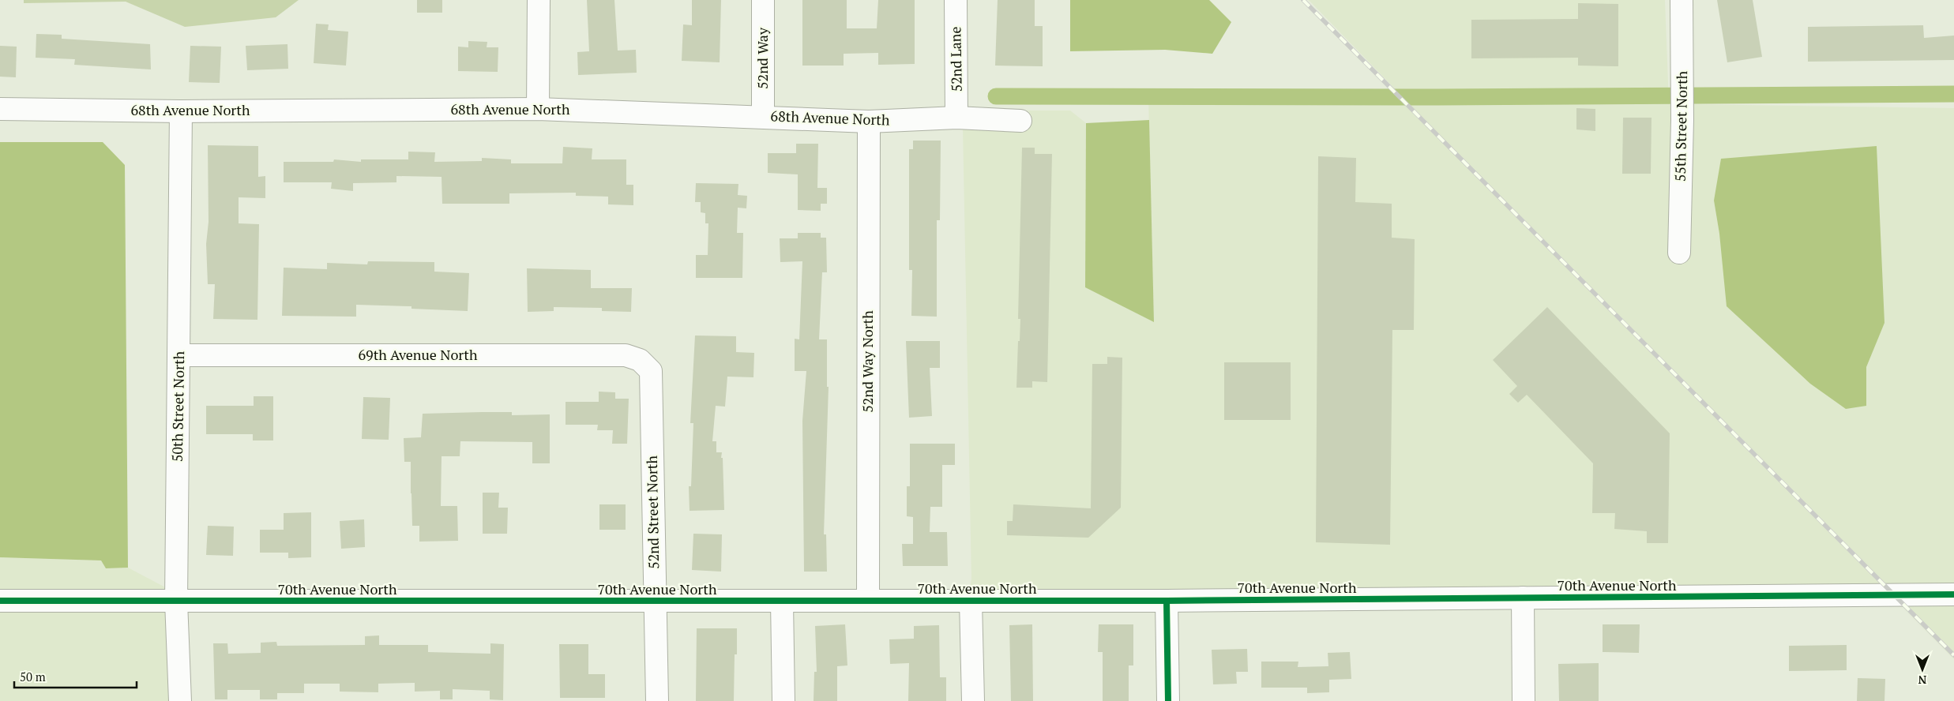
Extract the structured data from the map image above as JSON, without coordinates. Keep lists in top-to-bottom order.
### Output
{
  "streets": {
    "street": [
      "52nd Way",
      "52nd Lane",
      "68th Avenue North",
      "55th Street North",
      "69th Avenue North",
      "52nd Way North",
      "50th Street North",
      "52nd Street North",
      "70th Avenue North"
    ]
  },
  "crossings": [
    ["52nd Way", "68th Avenue North"],
    ["52nd Lane", "68th Avenue North"],
    ["68th Avenue North", "52nd Way North"],
    ["68th Avenue North", "50th Street North"],
    ["69th Avenue North", "50th Street North"],
    ["69th Avenue North", "52nd Street North"],
    ["52nd Way North", "70th Avenue North"],
    ["50th Street North", "70th Avenue North"],
    ["52nd Street North", "70th Avenue North"]
  ],
  "scale_bar": "50 m",
  "north": "bottom"
}
